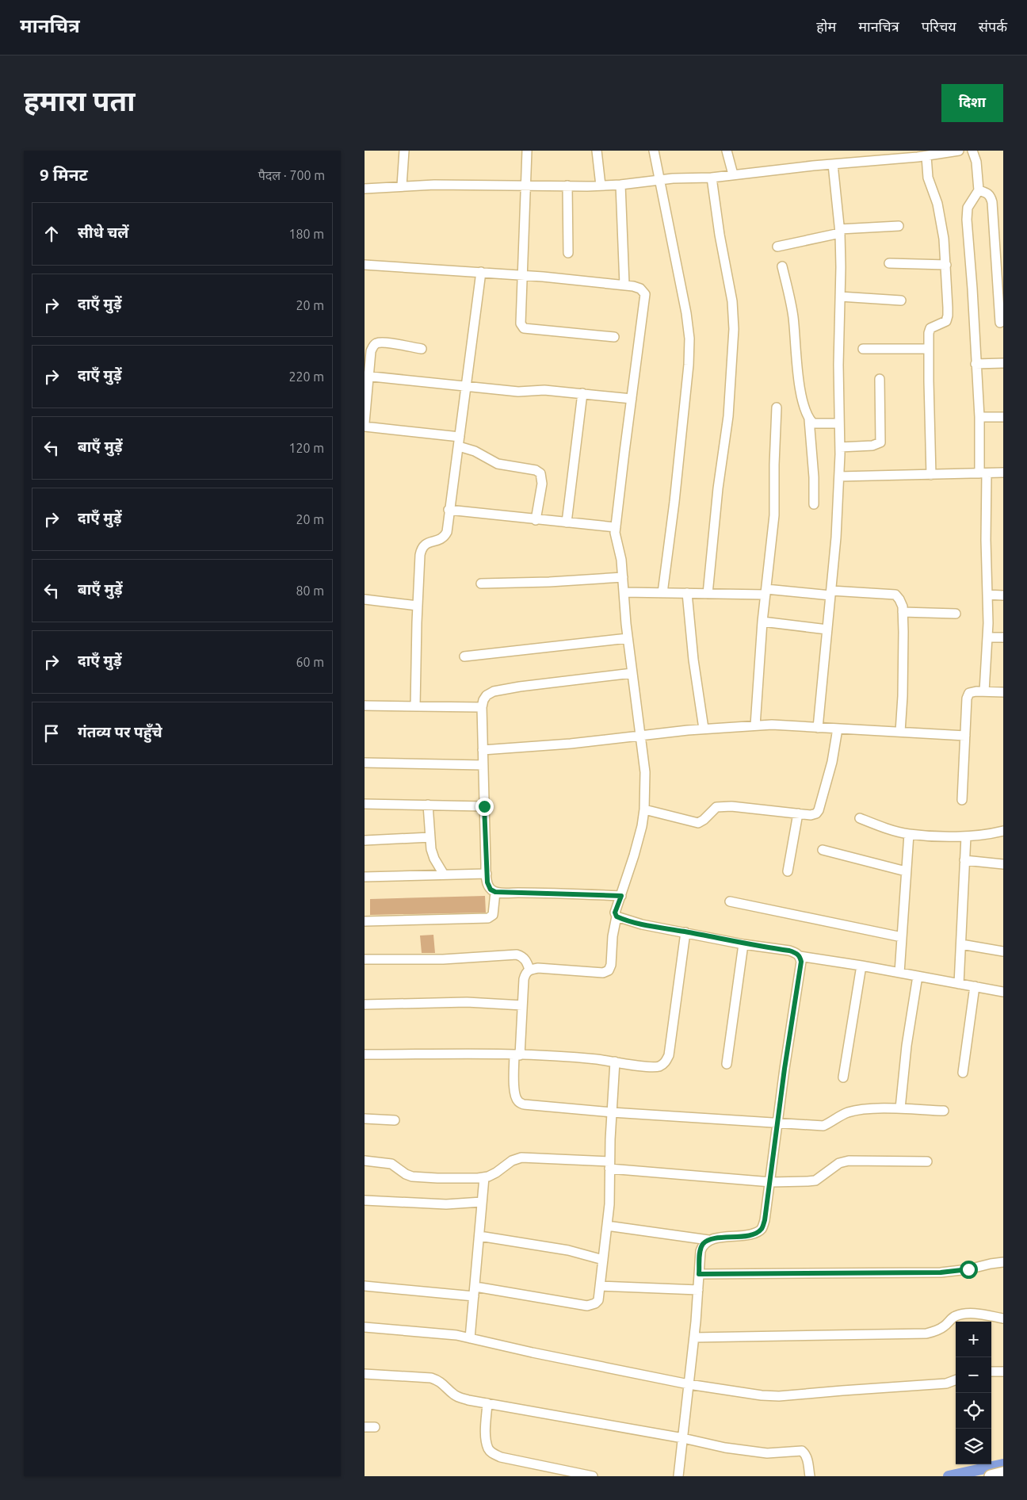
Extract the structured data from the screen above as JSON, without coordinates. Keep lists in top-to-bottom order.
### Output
{
  "page": {
    "header": "मानचित्र",
    "nav": [
      "होम",
      "मानचित्र",
      "परिचय",
      "संपर्क"
    ],
    "buttons": "दिशा",
    "title": "हमारा पता",
    "heading": ["9 मिनट", "पैदल · 700 m"],
    "list": [
      ["सीधे चलें", "180 m"],
      ["दाएँ मुड़ें", "20 m"],
      ["दाएँ मुड़ें", "220 m"],
      ["बाएँ मुड़ें", "120 m"],
      ["दाएँ मुड़ें", "20 m"],
      ["बाएँ मुड़ें", "80 m"],
      ["दाएँ मुड़ें", "60 m"],
      "गंतव्य पर पहुँचे"
    ],
    "map_buttons": ["+", "−"]
  }
}
